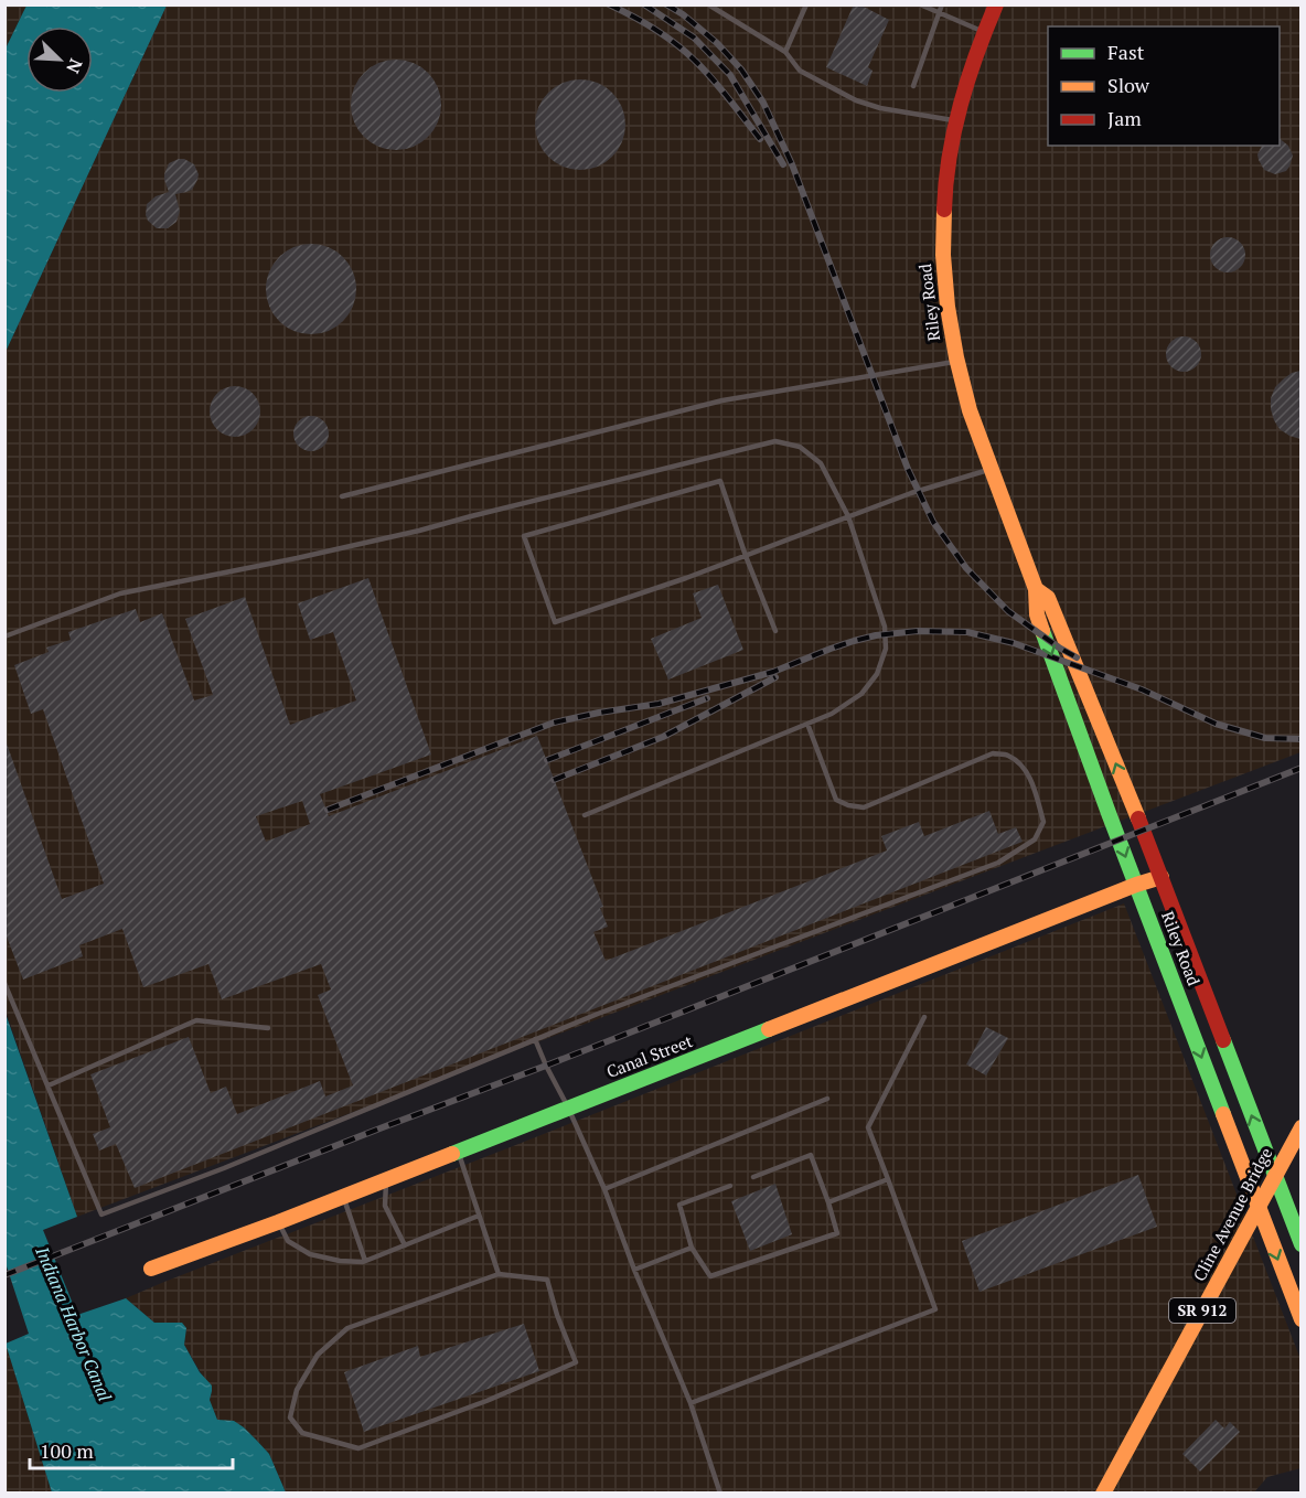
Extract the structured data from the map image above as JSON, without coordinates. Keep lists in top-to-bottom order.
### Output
{
  "streets": {
    "main road": [
      "Riley Road",
      "Canal Street",
      "Cline Avenue Bridge",
      "SR 912"
    ]
  },
  "crossings": [
    ["Riley Road", "Canal Street"]
  ],
  "water": ["Indiana Harbor Canal"],
  "legend": ["Fast", "Slow", "Jam"],
  "scale_bar": "100 m",
  "north": "bottom right"
}
